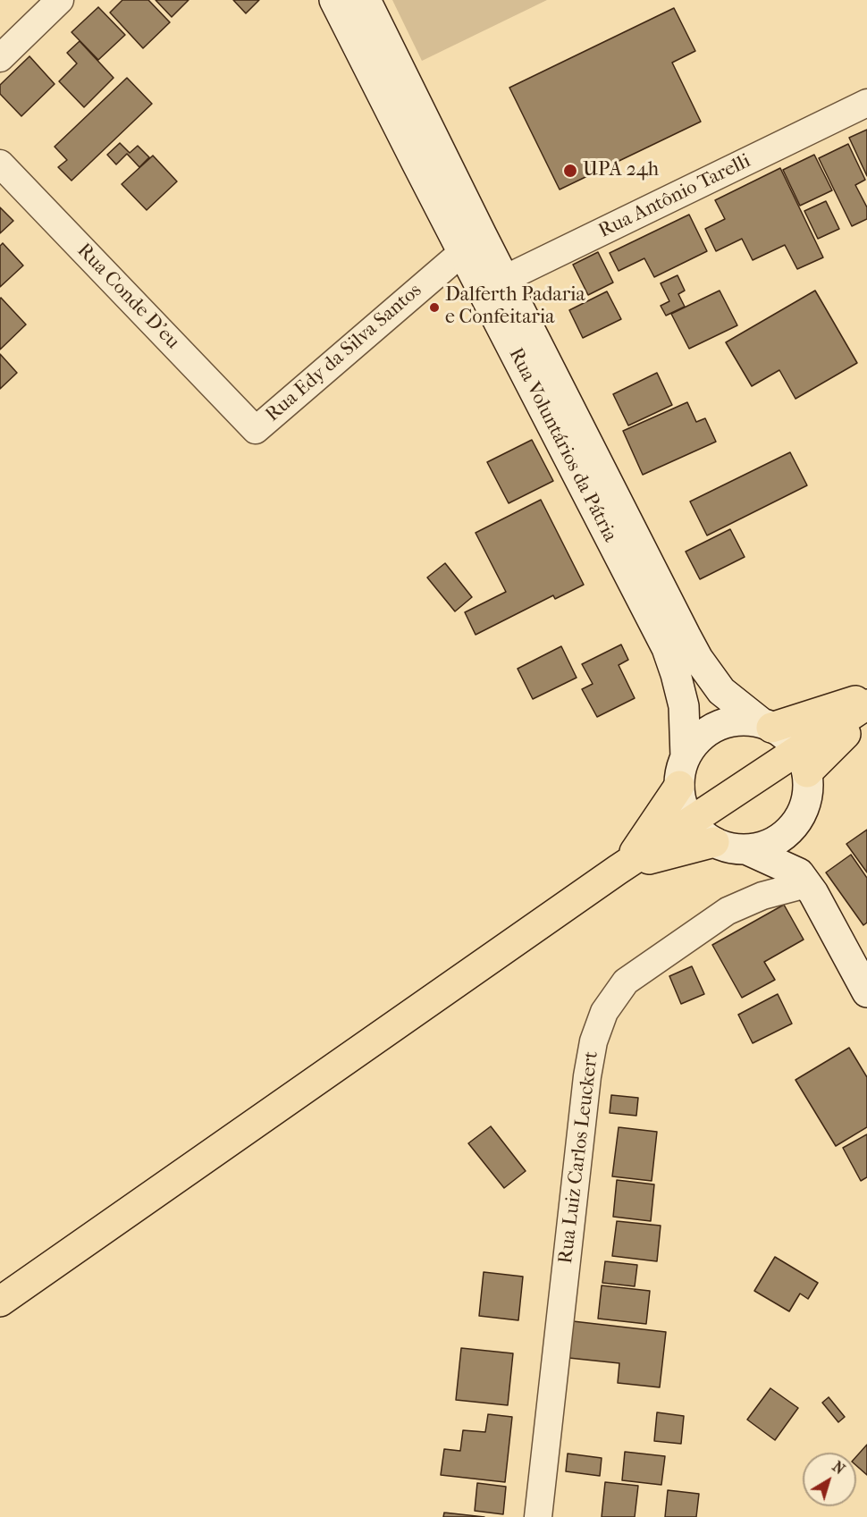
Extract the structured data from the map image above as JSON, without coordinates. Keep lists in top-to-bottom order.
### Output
{
  "streets": {
    "main road": ["Rua Voluntários da Pátria"],
    "street": [
      "Rua Antônio Tarelli",
      "Rua Conde D'eu",
      "Rua Edy da Silva Santos",
      "Rua Luiz Carlos Leuckert"
    ]
  },
  "crossings": [
    ["Rua Antônio Tarelli", "Rua Voluntários da Pátria"],
    ["Rua Conde D'eu", "Rua Edy da Silva Santos"],
    ["Rua Edy da Silva Santos", "Rua Voluntários da Pátria"]
  ],
  "places": ["UPA 24h", "Dalferth Padaria e Confeitaria"],
  "north": "top right"
}
